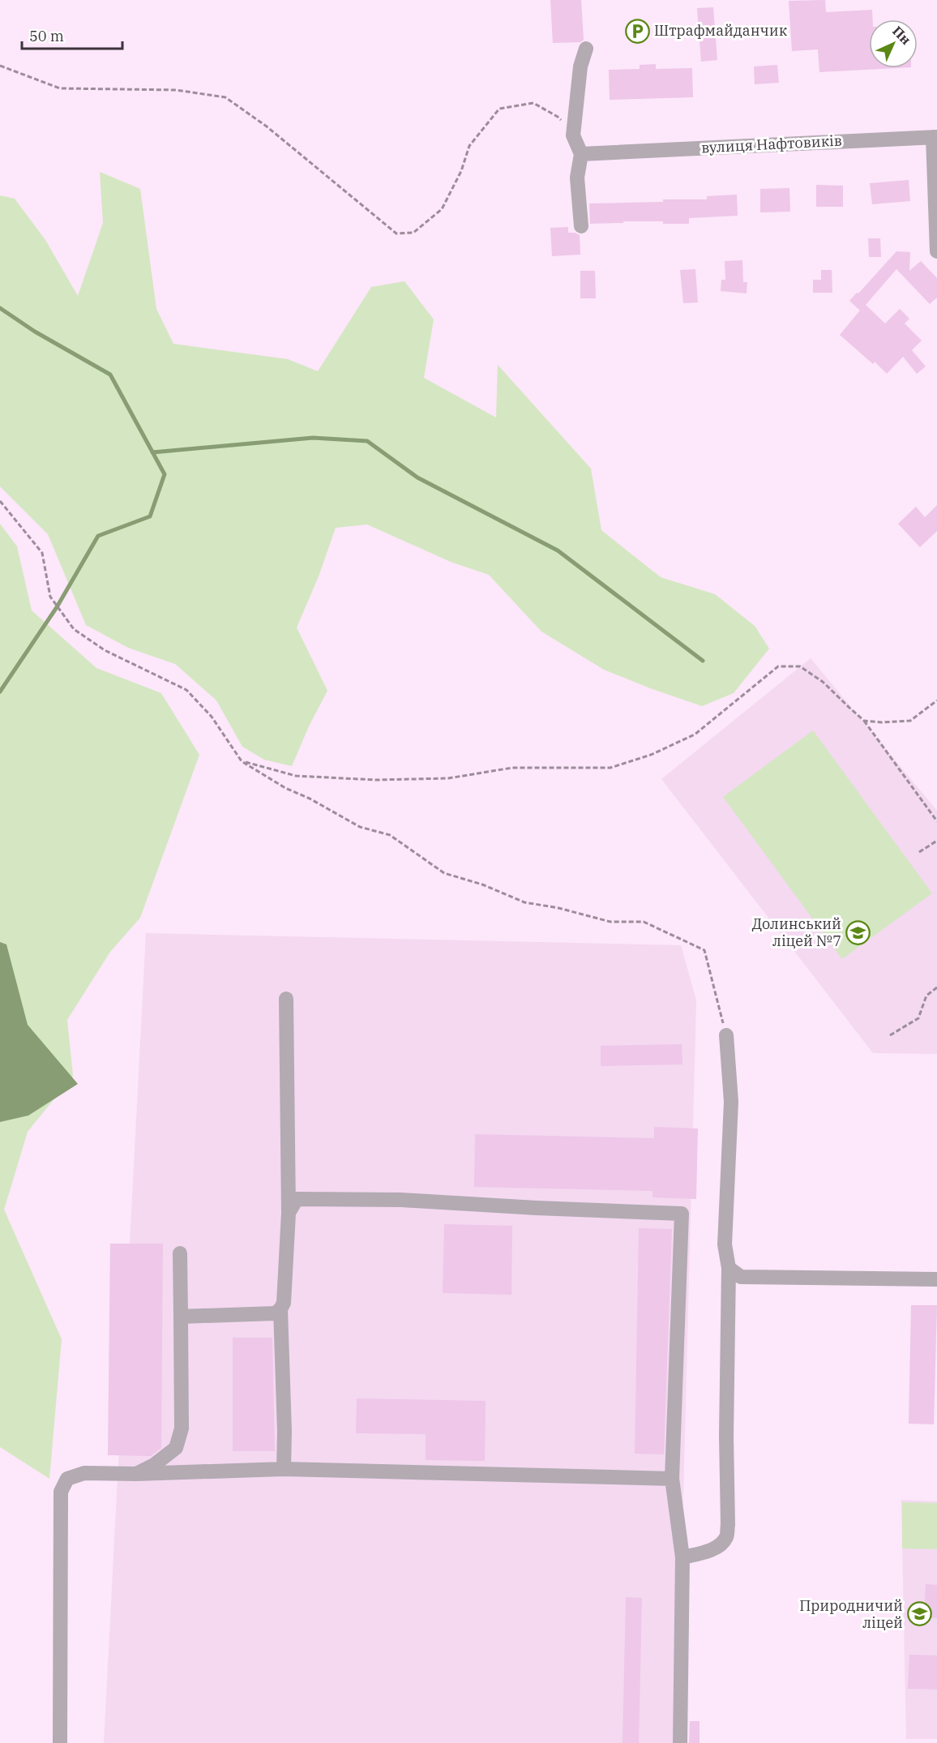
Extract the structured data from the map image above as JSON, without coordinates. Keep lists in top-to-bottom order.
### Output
{
  "streets": {
    "street": ["вулиця Нафтовиків"]
  },
  "places": {
    "parking": ["Штрафмайданчик"],
    "school or university": ["Долинський ліцей №7", "Природничий ліцей"]
  },
  "scale_bar": "50 m",
  "north": "top right"
}
